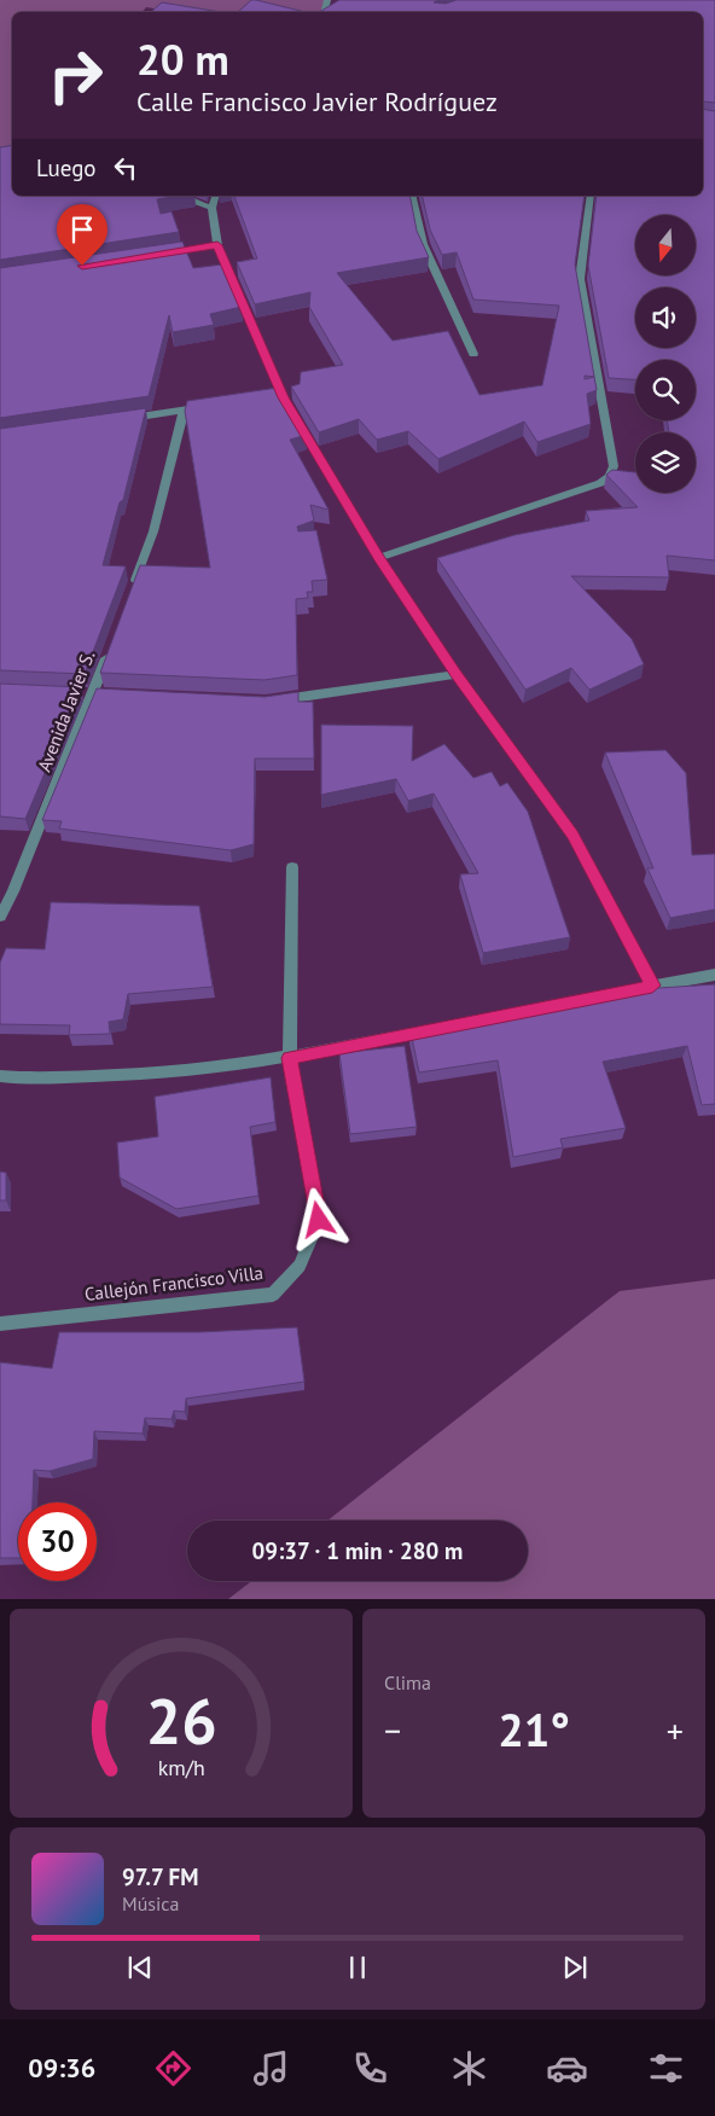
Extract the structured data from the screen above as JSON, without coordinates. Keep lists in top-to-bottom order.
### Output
{
  "streets": {
    "street": ["Avenida Javier S.", "Callejón Francisco Villa"]
  },
  "north": "bottom",
  "page": {
    "turn": ["20 m", "Calle Francisco Javier Rodríguez"],
    "then": "Luego",
    "limit": "30",
    "trip": "09:37 · 1 min · 280 m",
    "tile": "Clima",
    "heat": ["−", "21°", "+"],
    "song": ["97.7 FM", "Música"],
    "tabs": "09:36",
    "gauge": ["26", "km/h"]
  }
}
